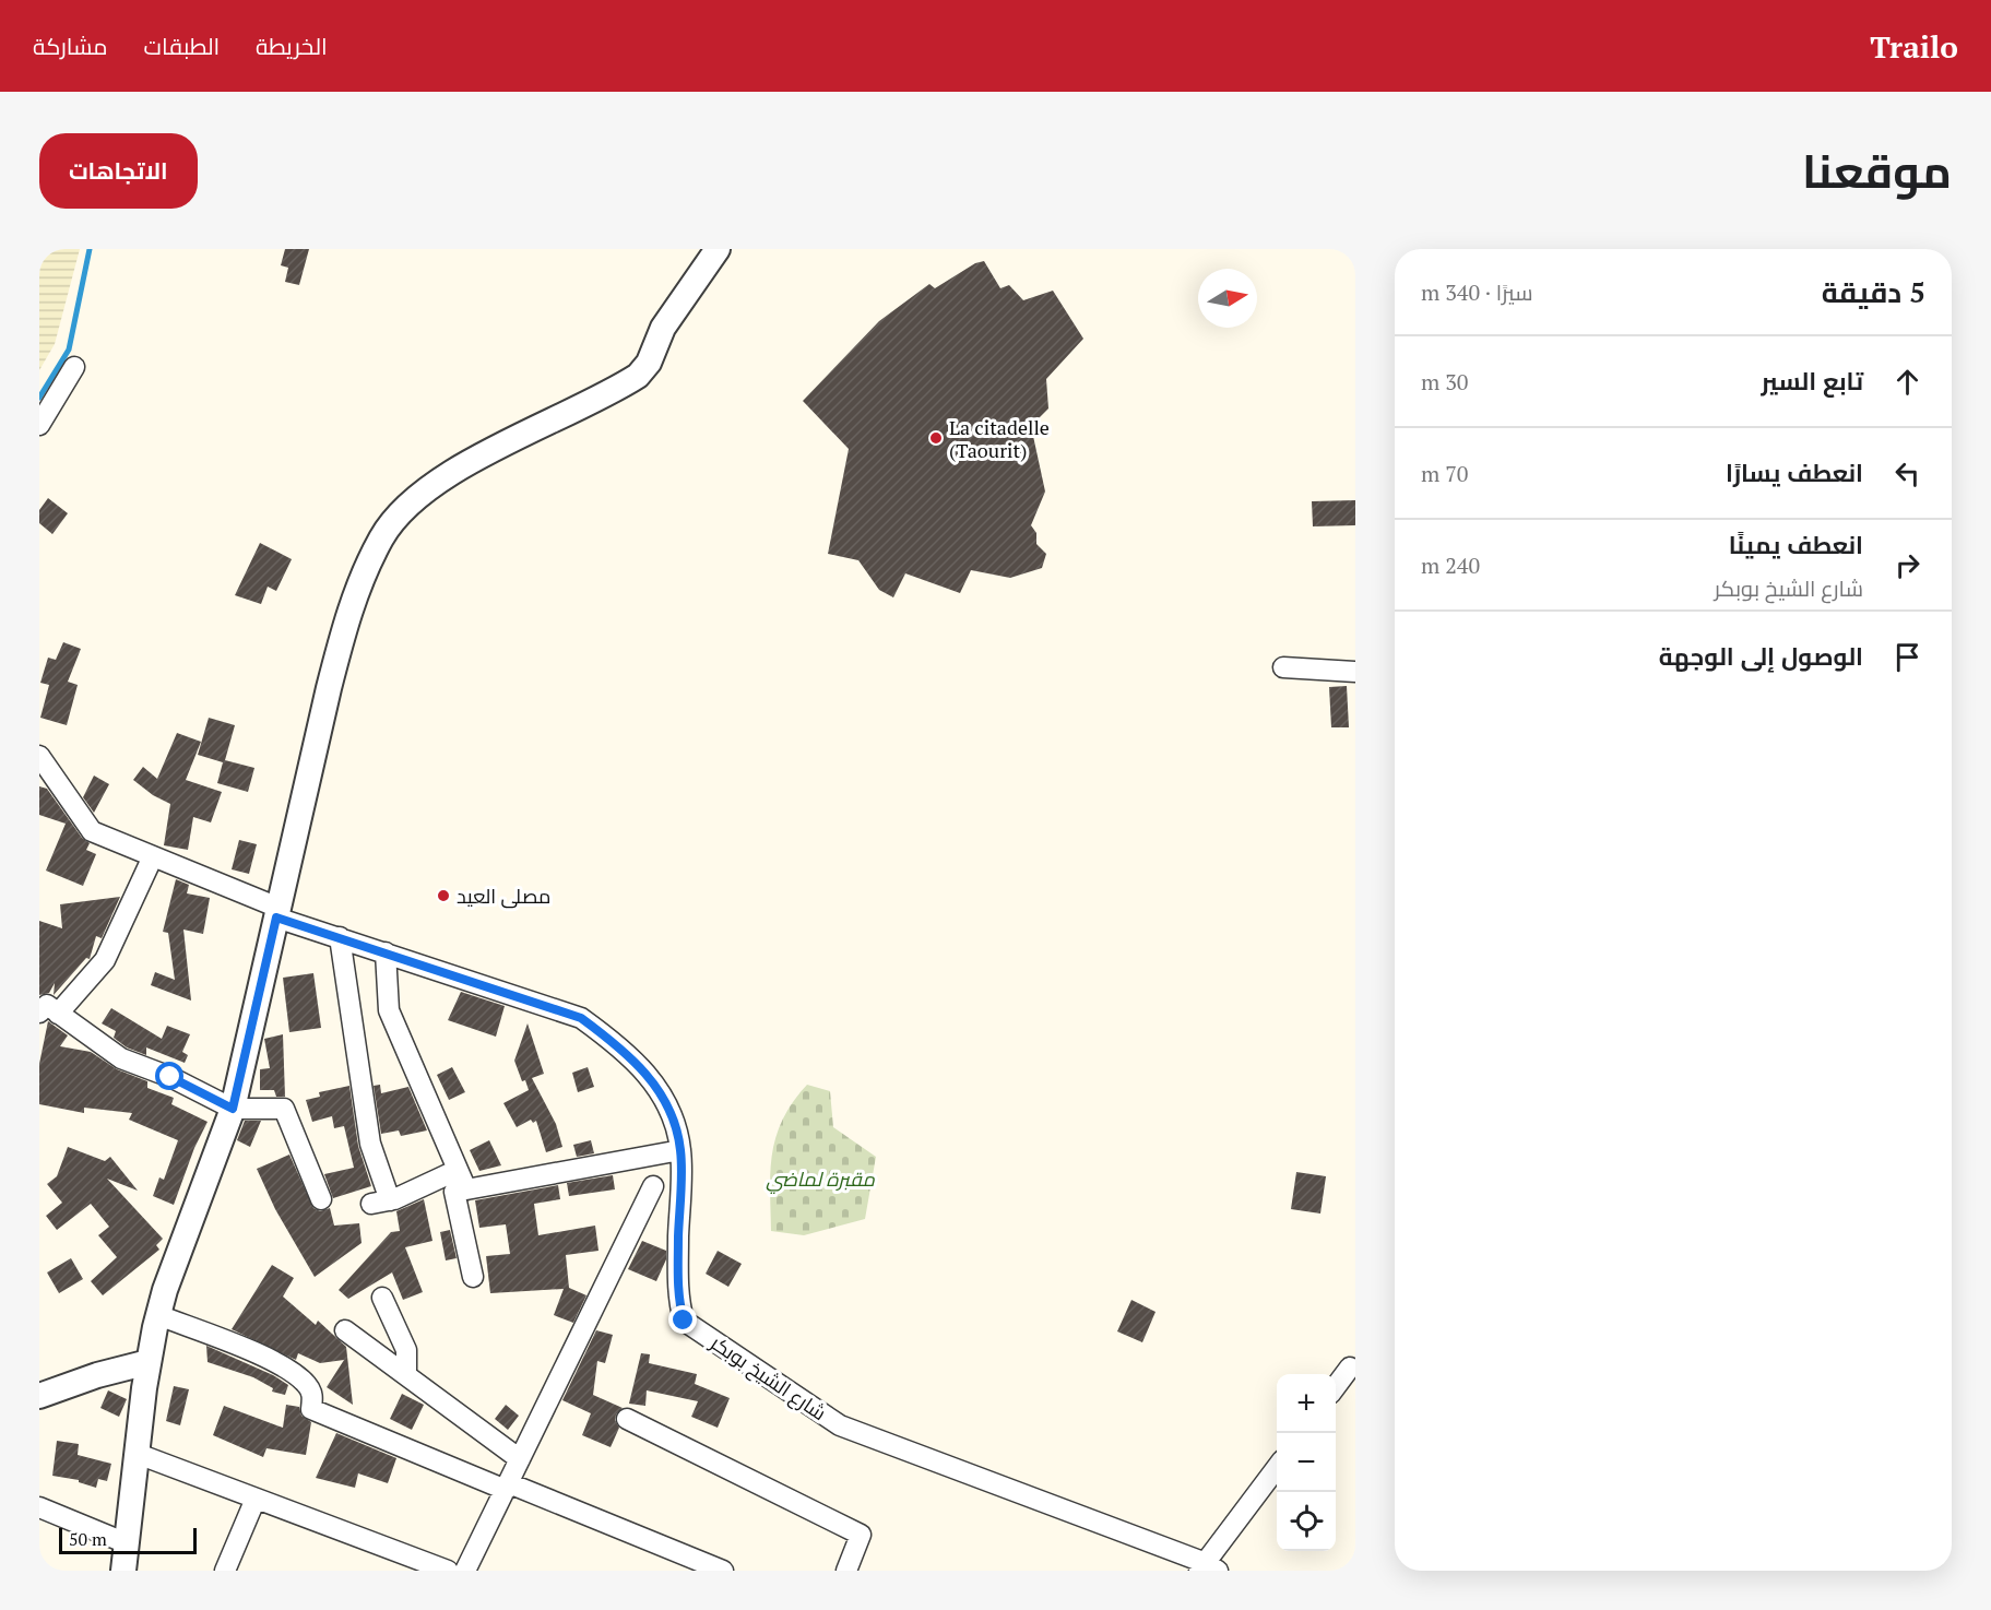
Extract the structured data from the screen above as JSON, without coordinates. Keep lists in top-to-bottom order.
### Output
{
  "streets": {
    "street": ["شارع الشيخ بوبكر"]
  },
  "parks": ["مقبرة لماضي"],
  "places": ["La citadelle (Taourit)", "مصلى العيد"],
  "scale_bar": "50 m",
  "north": "right",
  "page": {
    "header": "Trailo",
    "nav": ["الخريطة", "الطبقات", "مشاركة"],
    "title": "موقعنا",
    "buttons": "الاتجاهات",
    "heading": ["5 دقيقة", "سيرًا · 340 m"],
    "list": [
      ["تابع السير", "30 m"],
      ["انعطف يسارًا", "70 m"],
      ["انعطف يمينًا", "شارع الشيخ بوبكر", "240 m"],
      "الوصول إلى الوجهة"
    ],
    "map_buttons": ["+", "−"],
    "scale": "50 m"
  }
}
